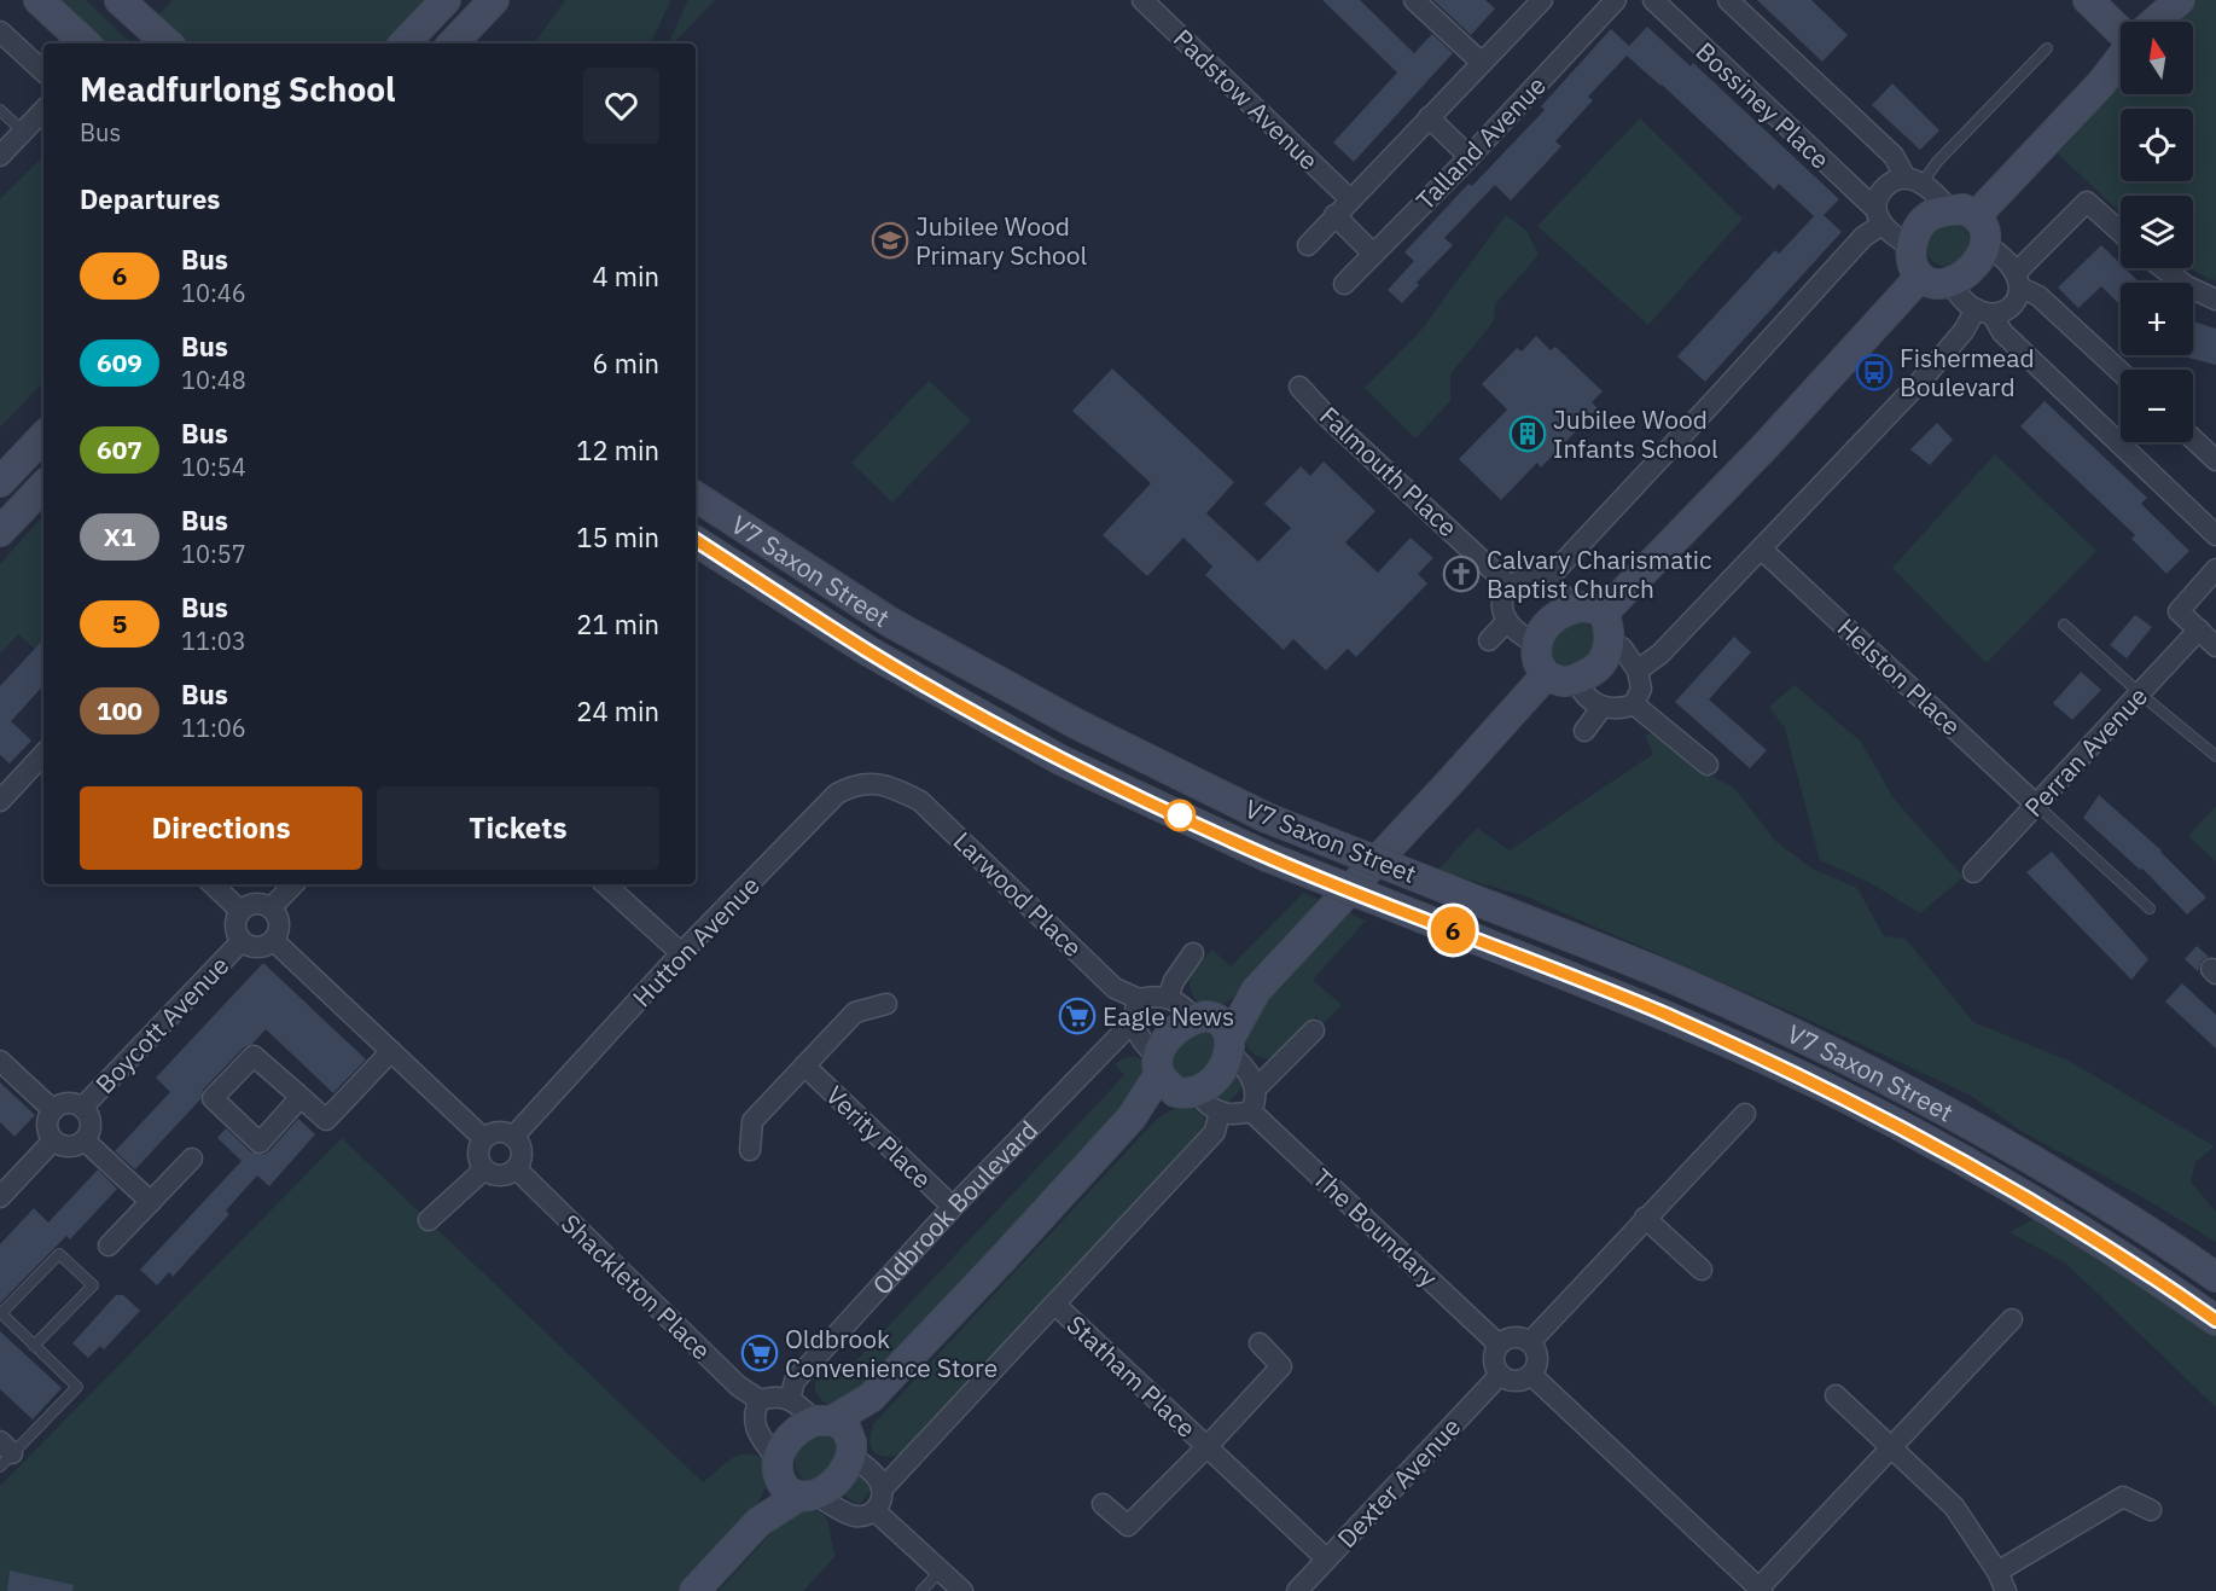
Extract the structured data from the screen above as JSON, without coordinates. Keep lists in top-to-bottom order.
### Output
{
  "streets": {
    "street": [
      "Padstow Avenue",
      "Bossiney Place",
      "Talland Avenue",
      "Falmouth Place",
      "V7 Saxon Street",
      "Helston Place",
      "Perran Avenue",
      "Larwood Place",
      "Hutton Avenue",
      "Boycott Avenue",
      "Verity Place",
      "Oldbrook Boulevard",
      "The Boundary",
      "Shackleton Place",
      "Statham Place",
      "Dexter Avenue"
    ]
  },
  "crossings": [
    ["Helston Place", "Perran Avenue"],
    ["Larwood Place", "Hutton Avenue"],
    ["Hutton Avenue", "Shackleton Place"],
    ["Verity Place", "Oldbrook Boulevard"],
    ["The Boundary", "Dexter Avenue"],
    ["Statham Place", "Dexter Avenue"]
  ],
  "places": {
    "school or university": ["Jubilee Wood Primary School"],
    "bus stop": ["Fishermead Boulevard"],
    "building": ["Jubilee Wood Infants School"],
    "church": ["Calvary Charismatic Baptist Church"],
    "supermarket": ["Eagle News", "Oldbrook Convenience Store"]
  },
  "lines": ["bus line 6"],
  "north": "top",
  "page": {
    "on_map": "6",
    "map_buttons": ["+", "−"],
    "heading": [
      ["Meadfurlong School", "Bus"],
      "Departures"
    ],
    "list": [
      {
        "mark": "6",
        "name": "Bus",
        "note": "10:46",
        "value": "4 min"
      },
      {
        "mark": "609",
        "name": "Bus",
        "note": "10:48",
        "value": "6 min"
      },
      {
        "mark": "607",
        "name": "Bus",
        "note": "10:54",
        "value": "12 min"
      },
      {
        "mark": "X1",
        "name": "Bus",
        "note": "10:57",
        "value": "15 min"
      },
      {
        "mark": "5",
        "name": "Bus",
        "note": "11:03",
        "value": "21 min"
      },
      {
        "mark": "100",
        "name": "Bus",
        "note": "11:06",
        "value": "24 min"
      }
    ],
    "buttons": ["Directions", "Tickets"]
  }
}
